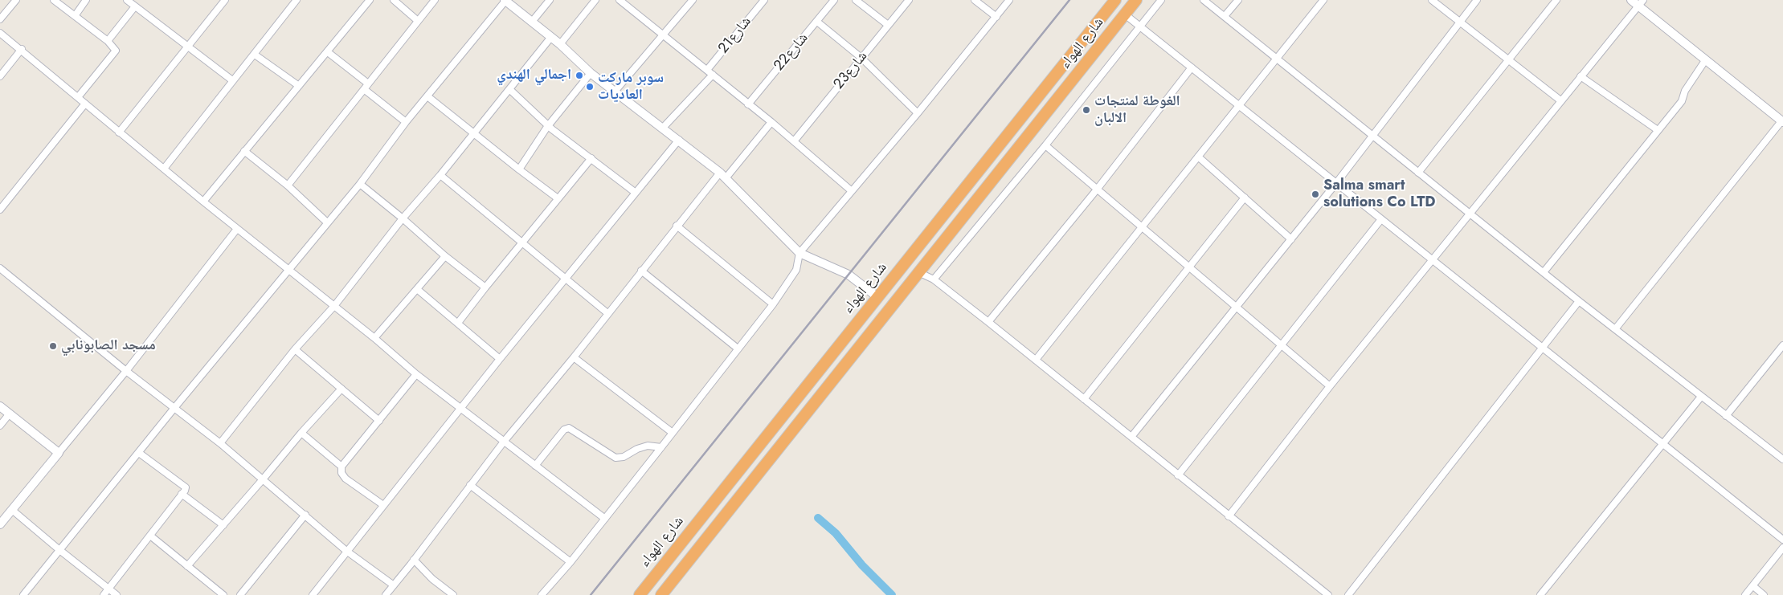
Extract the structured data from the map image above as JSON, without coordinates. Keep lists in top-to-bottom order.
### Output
{
  "streets": {
    "highway": ["شارع الهواء"],
    "street": ["شارع21", "شارع22", "شارع23"]
  },
  "places": [
    "اجمالي الهندي",
    "سوبر ماركت العاديات",
    "الغوطة لمنتجات الالبان",
    "Salma smart solutions Co LTD",
    "مسجد الصابونابي"
  ]
}
